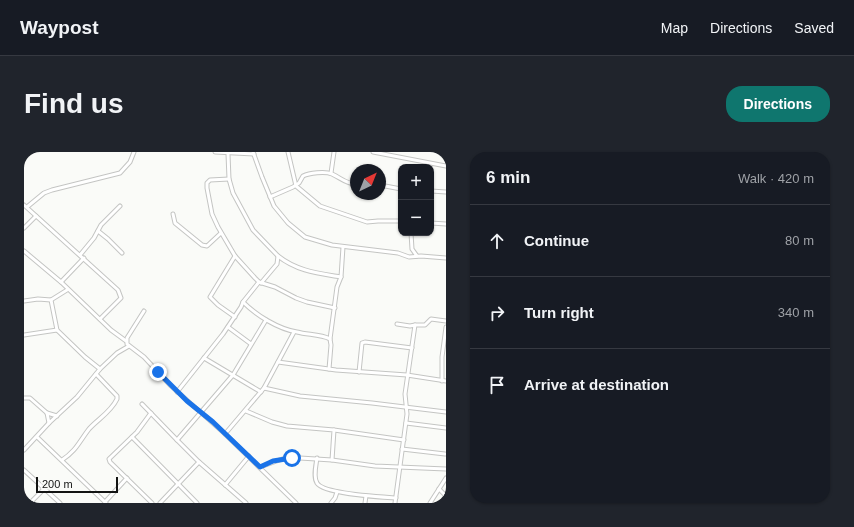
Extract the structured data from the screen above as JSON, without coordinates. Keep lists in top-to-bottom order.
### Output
{
  "scale_bar": "200 m",
  "north": "top right",
  "page": {
    "header": "Waypost",
    "nav": ["Map", "Directions", "Saved"],
    "buttons": "Directions",
    "title": "Find us",
    "heading": ["6 min", "Walk · 420 m"],
    "map_buttons": ["+", "−"],
    "list": [
      ["Continue", "80 m"],
      ["Turn right", "340 m"],
      "Arrive at destination"
    ],
    "scale": "200 m"
  }
}
